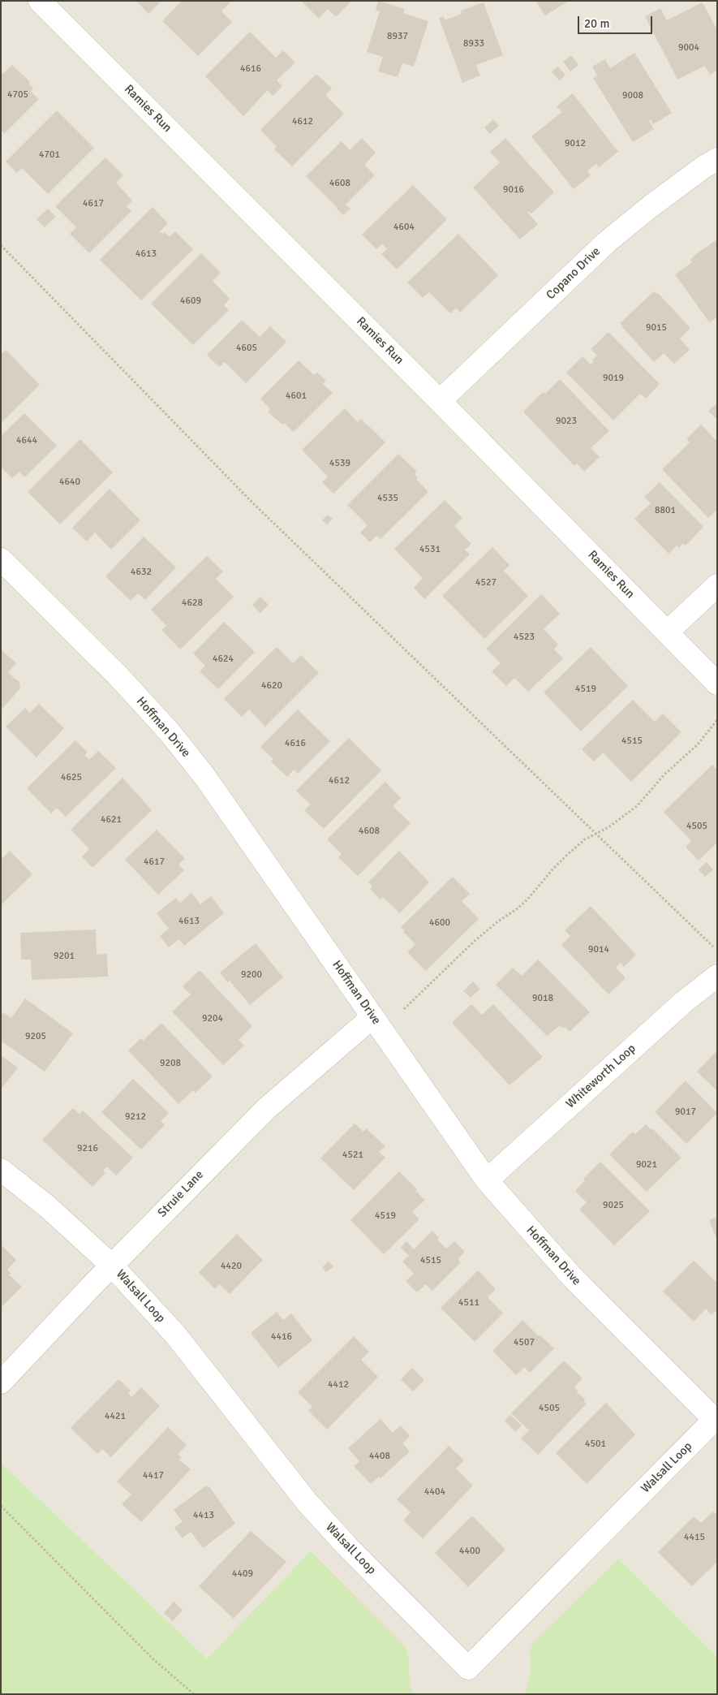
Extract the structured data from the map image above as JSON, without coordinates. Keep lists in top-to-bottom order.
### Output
{
  "streets": {
    "street": [
      "Ramies Run",
      "Copano Drive",
      "Hoffman Drive",
      "Whiteworth Loop",
      "Struie Lane",
      "Walsall Loop"
    ]
  },
  "crossings": [
    ["Ramies Run", "Copano Drive"],
    ["Hoffman Drive", "Whiteworth Loop"],
    ["Hoffman Drive", "Struie Lane"],
    ["Hoffman Drive", "Walsall Loop"],
    ["Struie Lane", "Walsall Loop"]
  ],
  "house_numbers": [
    "8937",
    "8933",
    "9004",
    "4616",
    "4705",
    "9008",
    "4612",
    "9012",
    "4701",
    "4608",
    "9016",
    "4617",
    "4604",
    "4613",
    "4609",
    "9015",
    "4605",
    "9019",
    "4601",
    "9023",
    "4644",
    "4539",
    "4640",
    "4535",
    "8801",
    "4531",
    "4632",
    "4527",
    "4628",
    "4523",
    "4624",
    "4620",
    "4519",
    "4515",
    "4616",
    "4625",
    "4612",
    "4621",
    "4505",
    "4608",
    "4617",
    "4613",
    "4600",
    "9014",
    "9201",
    "9200",
    "9018",
    "9204",
    "9205",
    "9208",
    "9017",
    "9212",
    "9216",
    "4521",
    "9021",
    "9025",
    "4519",
    "4515",
    "4420",
    "4511",
    "4416",
    "4507",
    "4412",
    "4505",
    "4421",
    "4501",
    "4408",
    "4417",
    "4404",
    "4413",
    "4415",
    "4400",
    "4409"
  ],
  "scale_bar": "20 m"
}
